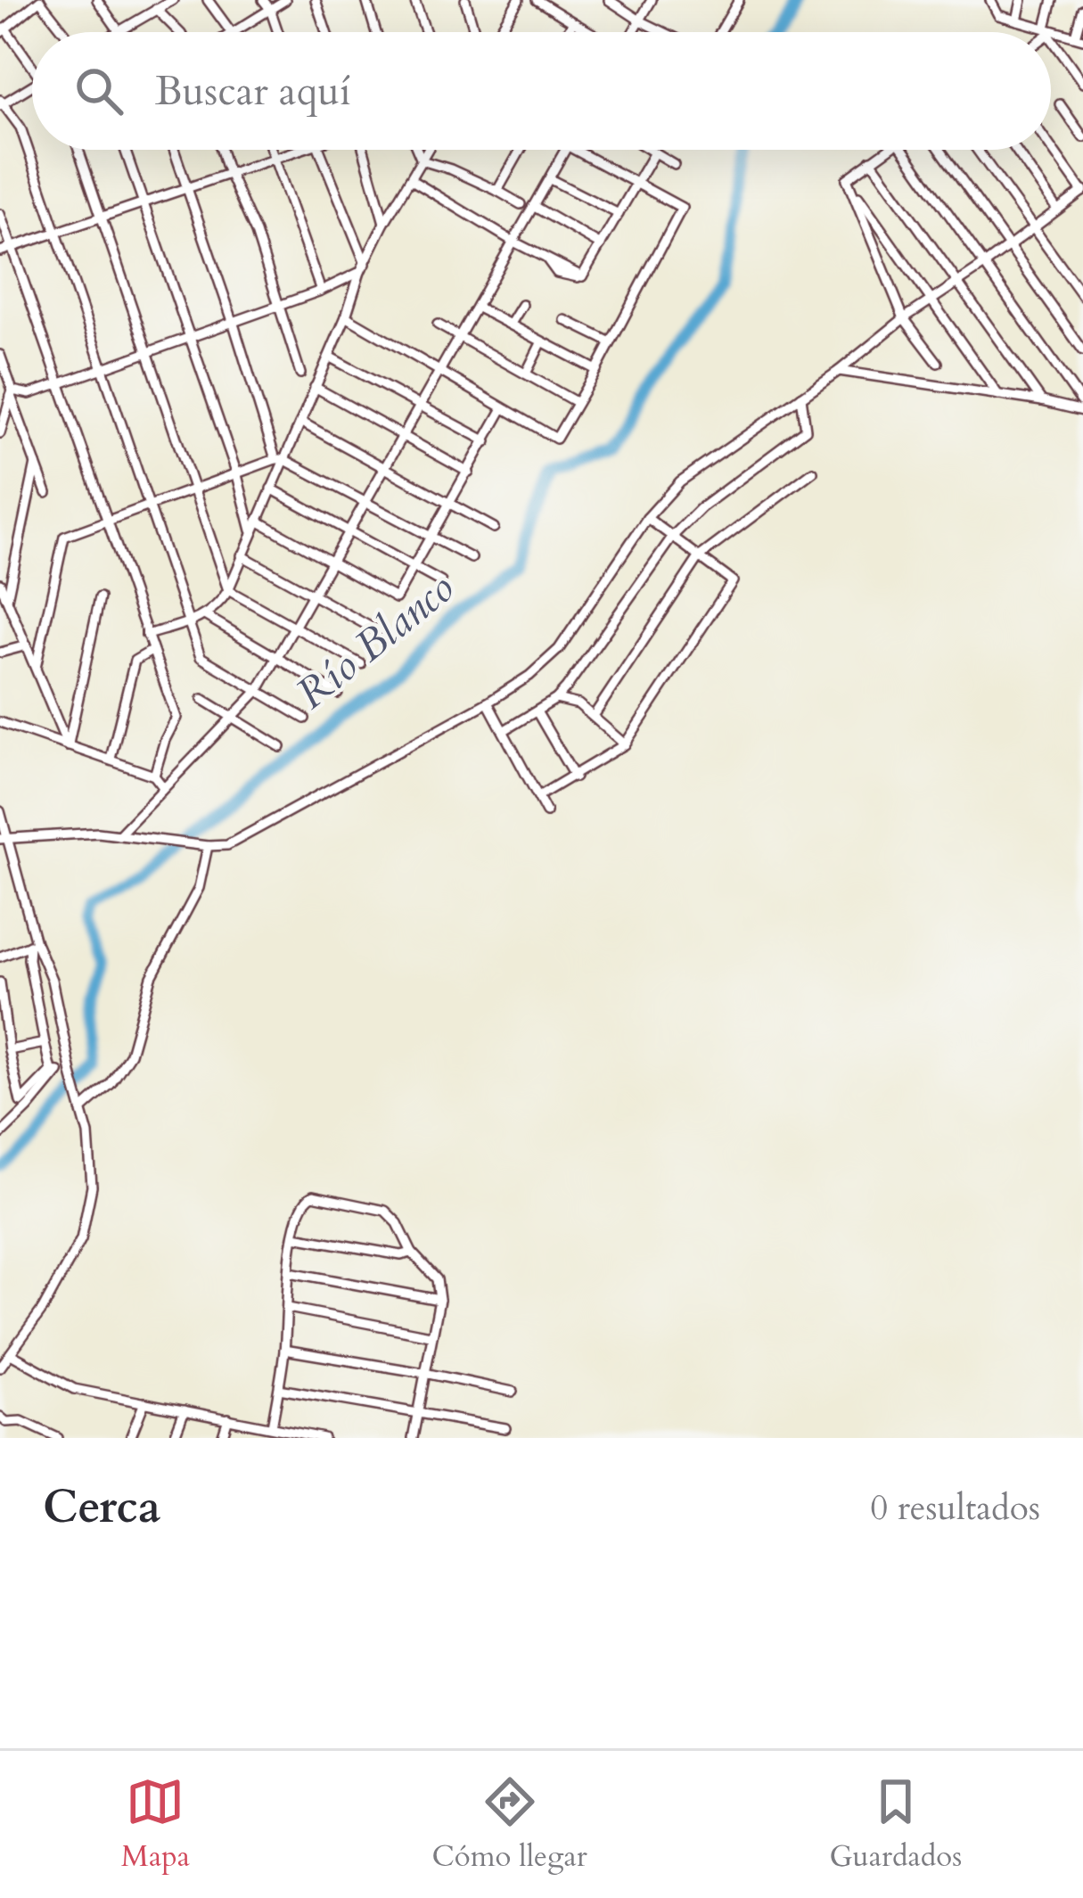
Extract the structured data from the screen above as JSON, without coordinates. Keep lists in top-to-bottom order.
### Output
{
  "water": ["Río Blanco"],
  "page": {
    "search": "Buscar aquí",
    "heading": ["Cerca", "0 resultados"],
    "nav": ["Mapa", "Cómo llegar", "Guardados"]
  }
}
